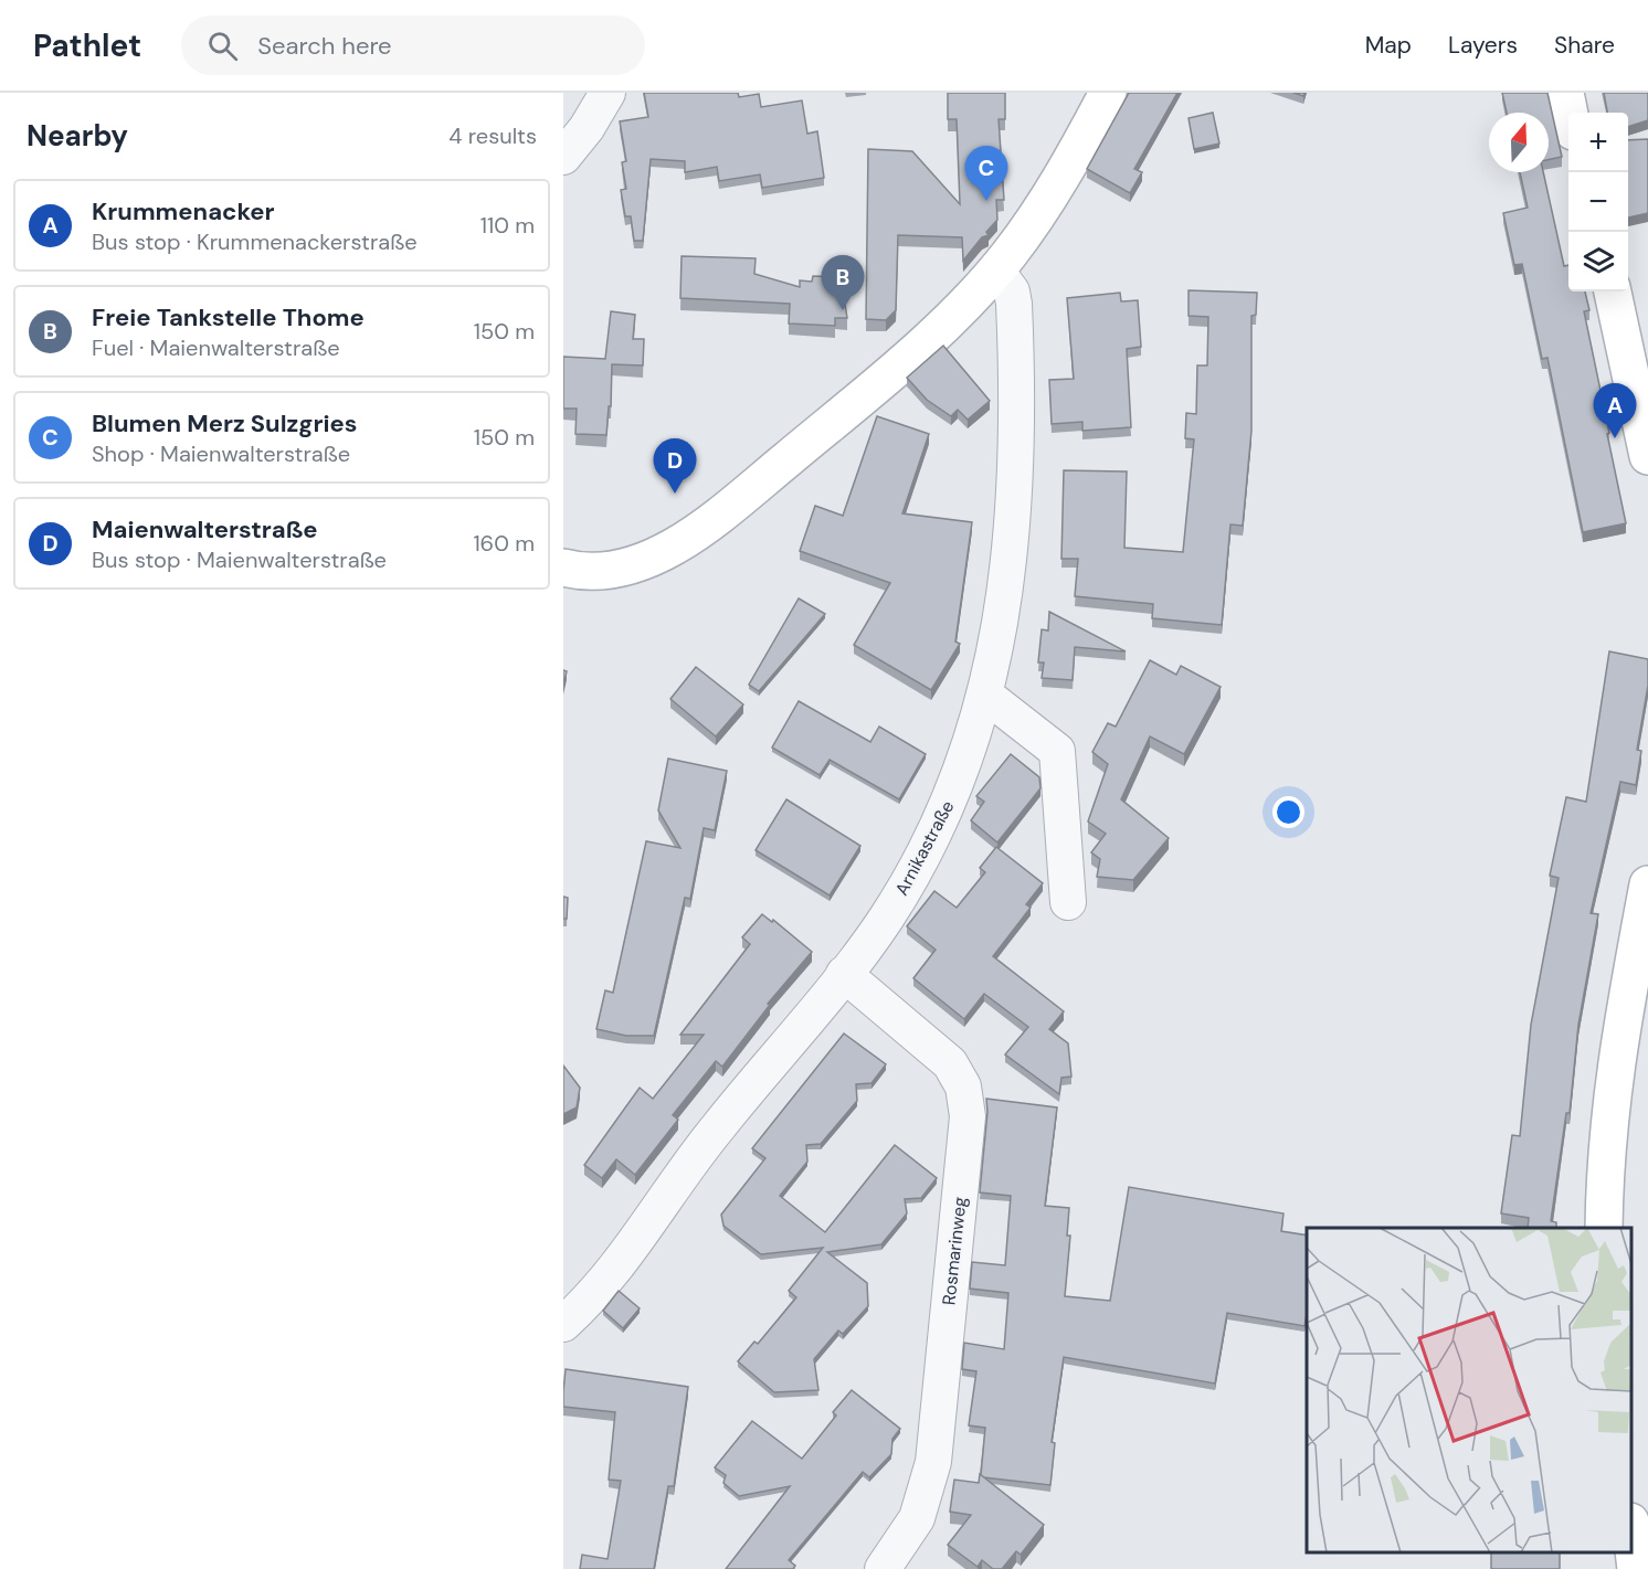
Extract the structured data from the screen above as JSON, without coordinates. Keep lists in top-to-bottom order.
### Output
{
  "streets": {
    "street": ["Arnikastraße", "Rosmarinweg"]
  },
  "crossings": [
    ["Arnikastraße", "Rosmarinweg"]
  ],
  "north": "top",
  "page": {
    "header": "Pathlet",
    "search": "Search here",
    "nav": ["Map", "Layers", "Share"],
    "heading": ["Nearby", "4 results"],
    "map_buttons": ["+", "−"],
    "pins": [
      "C",
      "B",
      "A",
      "D"
    ],
    "list": [
      {
        "mark": "A",
        "name": "Krummenacker",
        "note": "Bus stop · Krummenackerstraße",
        "value": "110 m"
      },
      {
        "mark": "B",
        "name": "Freie Tankstelle Thome",
        "note": "Fuel · Maienwalterstraße",
        "value": "150 m"
      },
      {
        "mark": "C",
        "name": "Blumen Merz Sulzgries",
        "note": "Shop · Maienwalterstraße",
        "value": "150 m"
      },
      {
        "mark": "D",
        "name": "Maienwalterstraße",
        "note": "Bus stop · Maienwalterstraße",
        "value": "160 m"
      }
    ]
  }
}
